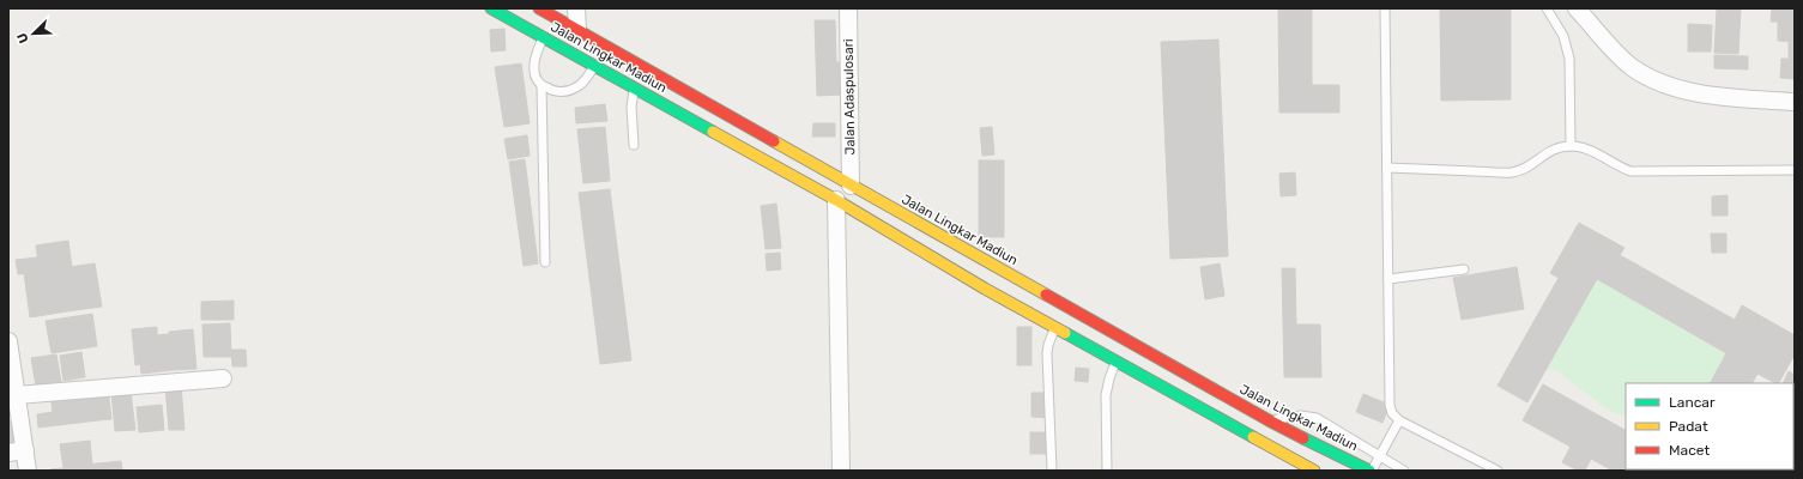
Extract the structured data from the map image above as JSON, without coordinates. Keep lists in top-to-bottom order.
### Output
{
  "streets": {
    "main road": ["Jalan Lingkar Madiun"],
    "street": ["Jalan Adaspulosari"]
  },
  "crossings": [
    ["Jalan Lingkar Madiun", "Jalan Adaspulosari"]
  ],
  "legend": ["Lancar", "Padat", "Macet"],
  "north": "bottom left"
}
